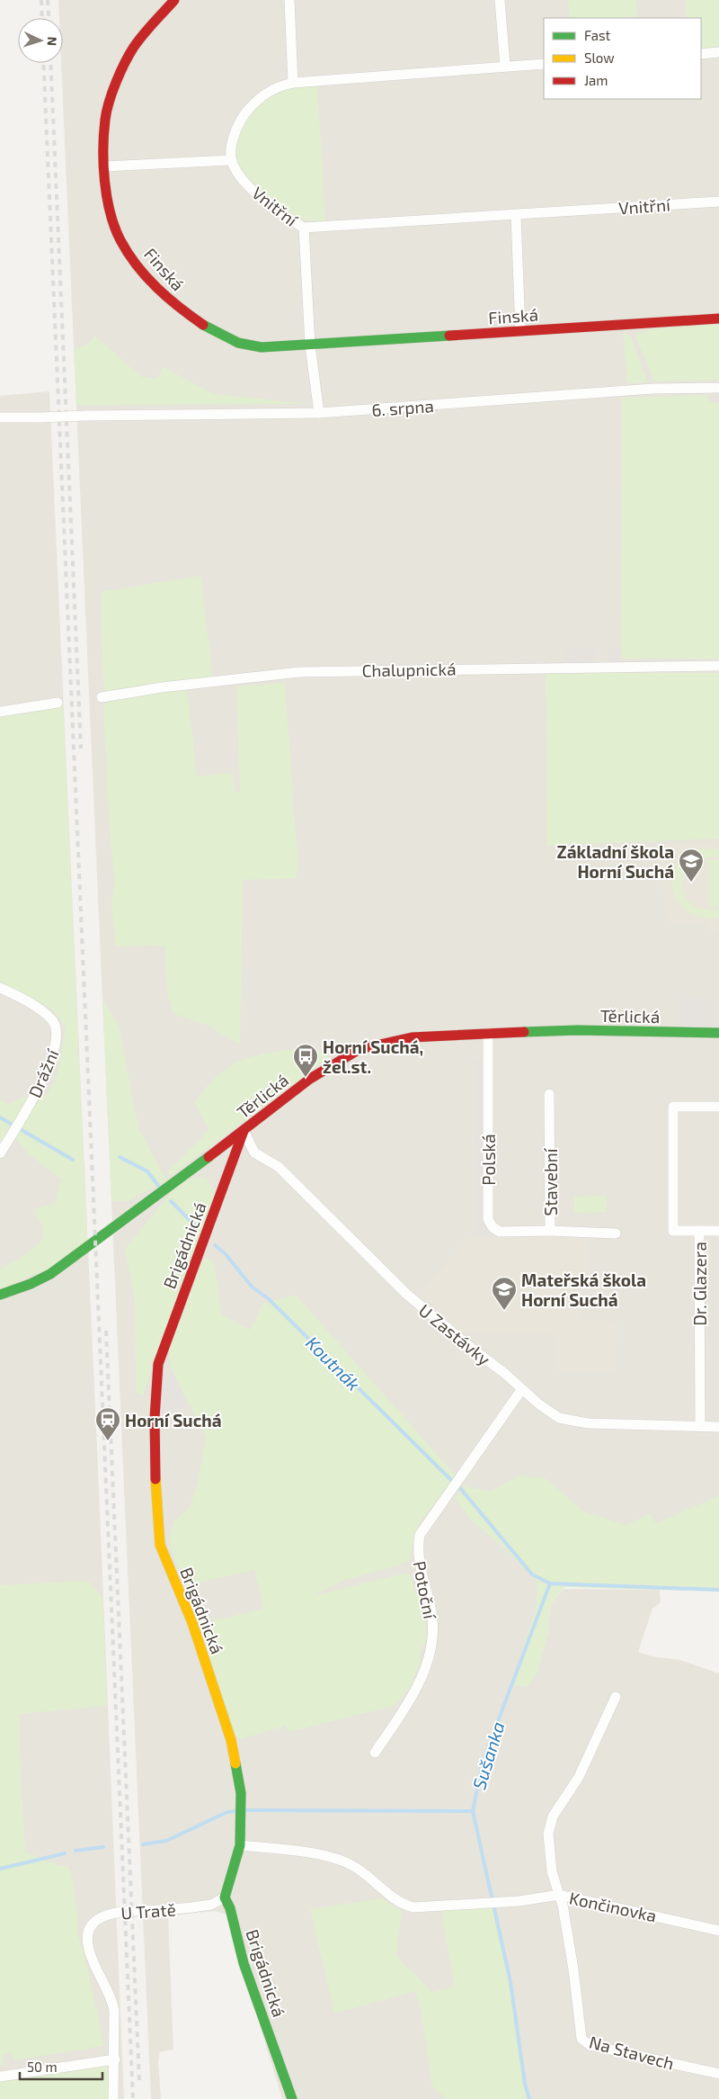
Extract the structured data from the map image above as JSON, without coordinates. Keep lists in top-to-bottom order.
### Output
{
  "streets": {
    "street": [
      "Vnitřní",
      "Finská",
      "6. srpna",
      "Chalupnická",
      "Těrlická",
      "Drážní",
      "Polská",
      "Stavební",
      "Brigádnická",
      "Dr. Glazera",
      "U Zastávky",
      "Potoční",
      "Končinovka",
      "U Tratě",
      "Na Stavech"
    ]
  },
  "crossings": [
    ["Těrlická", "Polská"],
    ["Těrlická", "Brigádnická"],
    ["Těrlická", "U Zastávky"],
    ["Polská", "Stavební"],
    ["Brigádnická", "U Zastávky"],
    ["Brigádnická", "U Tratě"],
    ["Dr. Glazera", "U Zastávky"],
    ["U Zastávky", "Potoční"],
    ["Končinovka", "Na Stavech"]
  ],
  "water": ["Koutnák", "Sušanka"],
  "places": {
    "school or university": ["Základní škola Horní Suchá", "Mateřská škola Horní Suchá"],
    "bus stop": ["Horní Suchá, žel.st."],
    "station": ["Horní Suchá"]
  },
  "legend": ["Fast", "Slow", "Jam"],
  "scale_bar": "50 m",
  "north": "right"
}
